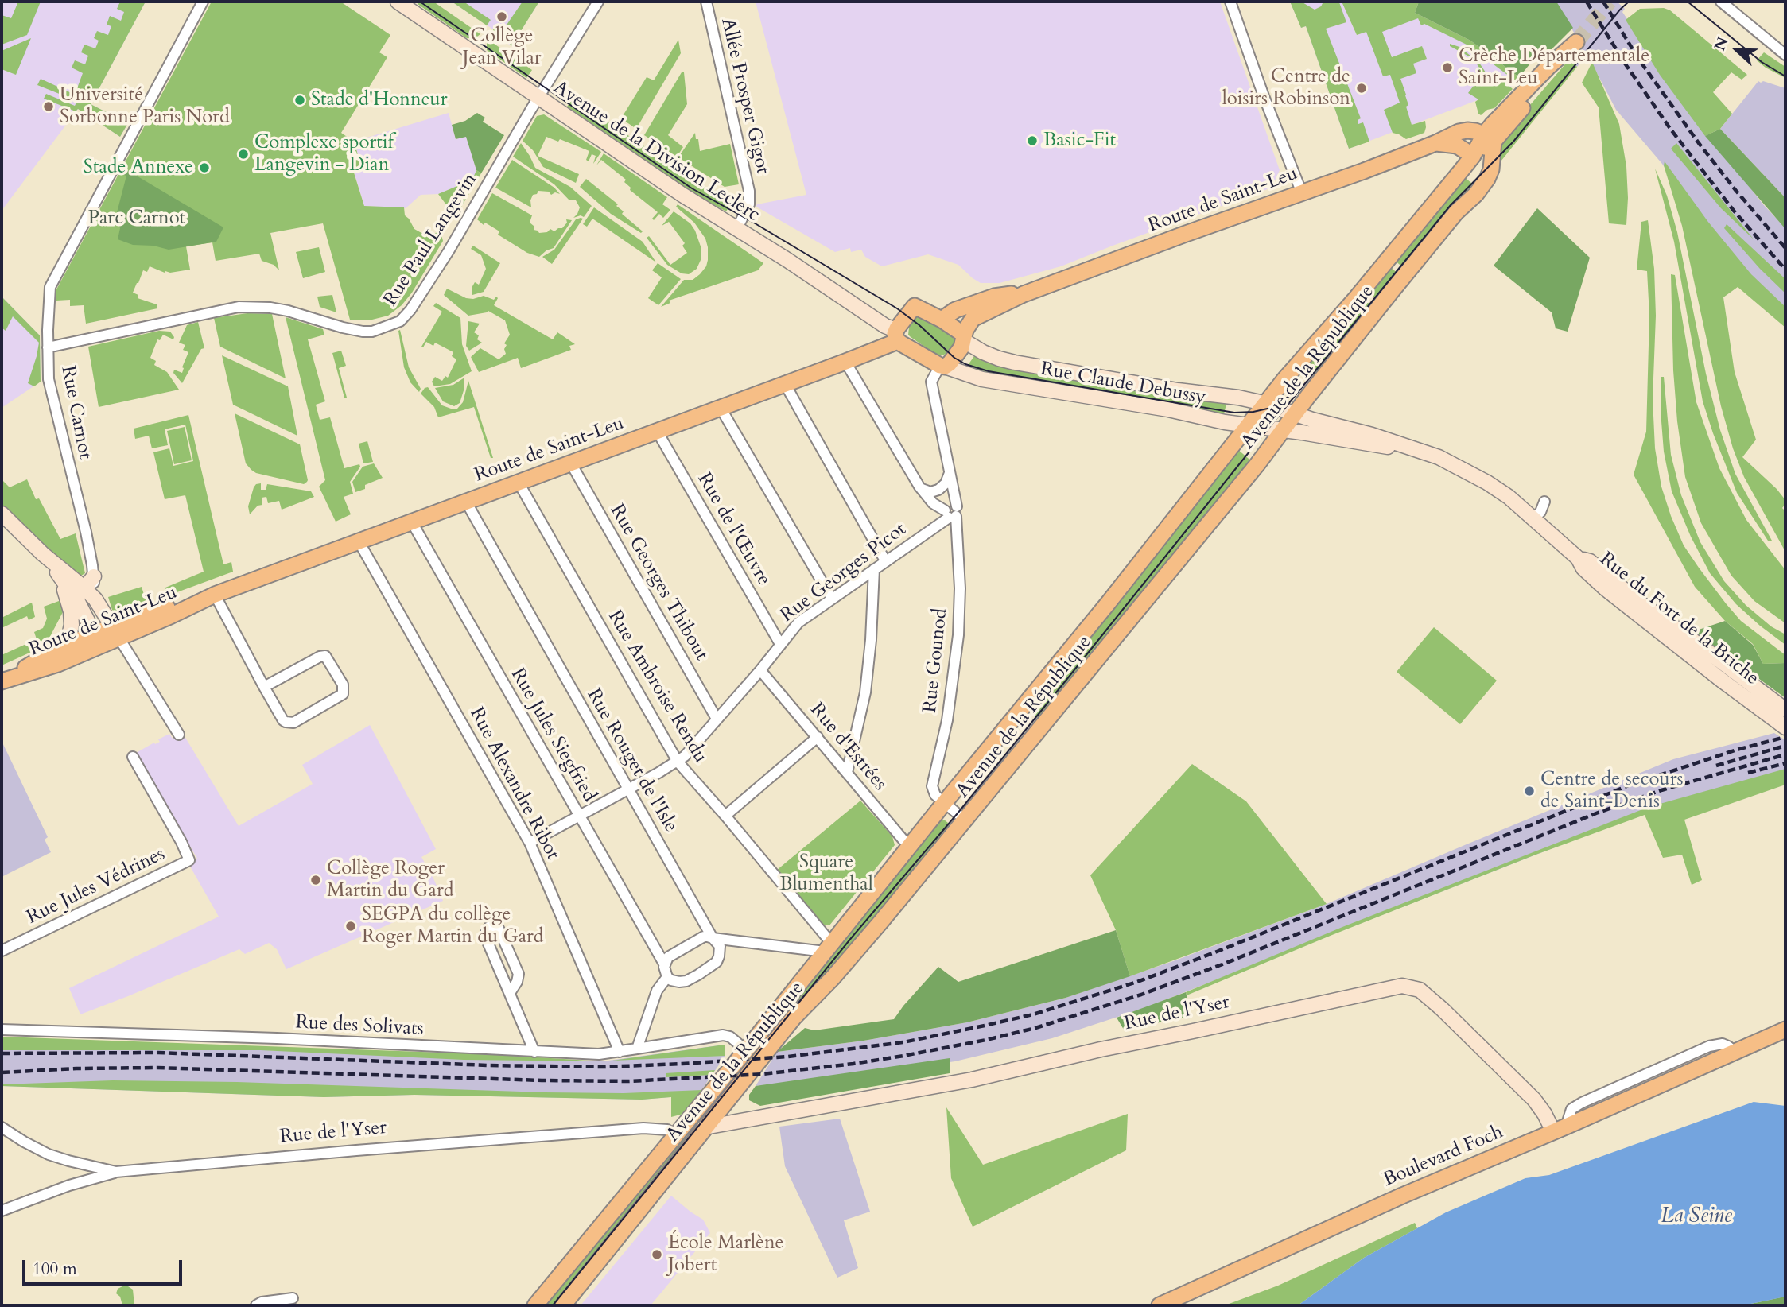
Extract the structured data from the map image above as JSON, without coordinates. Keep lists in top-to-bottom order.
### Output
{
  "streets": {
    "main road": ["Route de Saint-Leu", "Avenue de la République", "Boulevard Foch"],
    "street": [
      "Allée Prosper Gigot",
      "Avenue de la Division Leclerc",
      "Rue Paul Langevin",
      "Rue Claude Debussy",
      "Rue Carnot",
      "Rue de l'Œuvre",
      "Rue Georges Picot",
      "Rue Georges Thibout",
      "Rue du Fort de la Briche",
      "Rue Gounod",
      "Rue Ambroise Rendu",
      "Rue Jules Siegfried",
      "Rue d'Estrées",
      "Rue Rouget de l'Isle",
      "Rue Alexandre Ribot",
      "Rue Jules Védrines",
      "Rue de l'Yser",
      "Rue des Solivats"
    ]
  },
  "crossings": [
    ["Allée Prosper Gigot", "Avenue de la Division Leclerc"],
    ["Avenue de la Division Leclerc", "Route de Saint-Leu"],
    ["Avenue de la Division Leclerc", "Rue Paul Langevin"],
    ["Route de Saint-Leu", "Avenue de la République"],
    ["Route de Saint-Leu", "Rue Claude Debussy"],
    ["Route de Saint-Leu", "Rue de l'Œuvre"],
    ["Route de Saint-Leu", "Rue Georges Thibout"],
    ["Route de Saint-Leu", "Rue Gounod"],
    ["Route de Saint-Leu", "Rue Ambroise Rendu"],
    ["Route de Saint-Leu", "Rue Jules Siegfried"],
    ["Route de Saint-Leu", "Rue Rouget de l'Isle"],
    ["Route de Saint-Leu", "Rue Alexandre Ribot"],
    ["Rue Paul Langevin", "Rue Carnot"],
    ["Avenue de la République", "Rue Claude Debussy"],
    ["Avenue de la République", "Rue du Fort de la Briche"],
    ["Avenue de la République", "Rue Gounod"],
    ["Avenue de la République", "Rue Ambroise Rendu"],
    ["Avenue de la République", "Rue d'Estrées"],
    ["Avenue de la République", "Rue de l'Yser"],
    ["Avenue de la République", "Rue des Solivats"],
    ["Rue Claude Debussy", "Rue du Fort de la Briche"],
    ["Rue Claude Debussy", "Rue Gounod"],
    ["Rue de l'Œuvre", "Rue Georges Picot"],
    ["Rue Georges Picot", "Rue Georges Thibout"],
    ["Rue Georges Picot", "Rue Gounod"],
    ["Rue Georges Picot", "Rue Ambroise Rendu"],
    ["Rue Georges Picot", "Rue Jules Siegfried"],
    ["Rue Georges Picot", "Rue d'Estrées"],
    ["Rue Georges Picot", "Rue Rouget de l'Isle"],
    ["Rue Georges Picot", "Rue Alexandre Ribot"],
    ["Rue Alexandre Ribot", "Rue des Solivats"],
    ["Rue de l'Yser", "Boulevard Foch"]
  ],
  "water": ["La Seine"],
  "parks": ["Parc Carnot", "Square Blumenthal"],
  "places": [
    "Collège Jean Vilar",
    "Crèche Départementale Saint-Leu",
    "Centre de loisirs Robinson",
    "Stade d'Honneur",
    "Université Sorbonne Paris Nord",
    "Basic-Fit",
    "Complexe sportif Langevin - Dian",
    "Stade Annexe",
    "Centre de secours de Saint-Denis",
    "Collège Roger Martin du Gard",
    "SEGPA du collège Roger Martin du Gard",
    "École Marlène Jobert"
  ],
  "scale_bar": "100 m",
  "north": "left"
}
